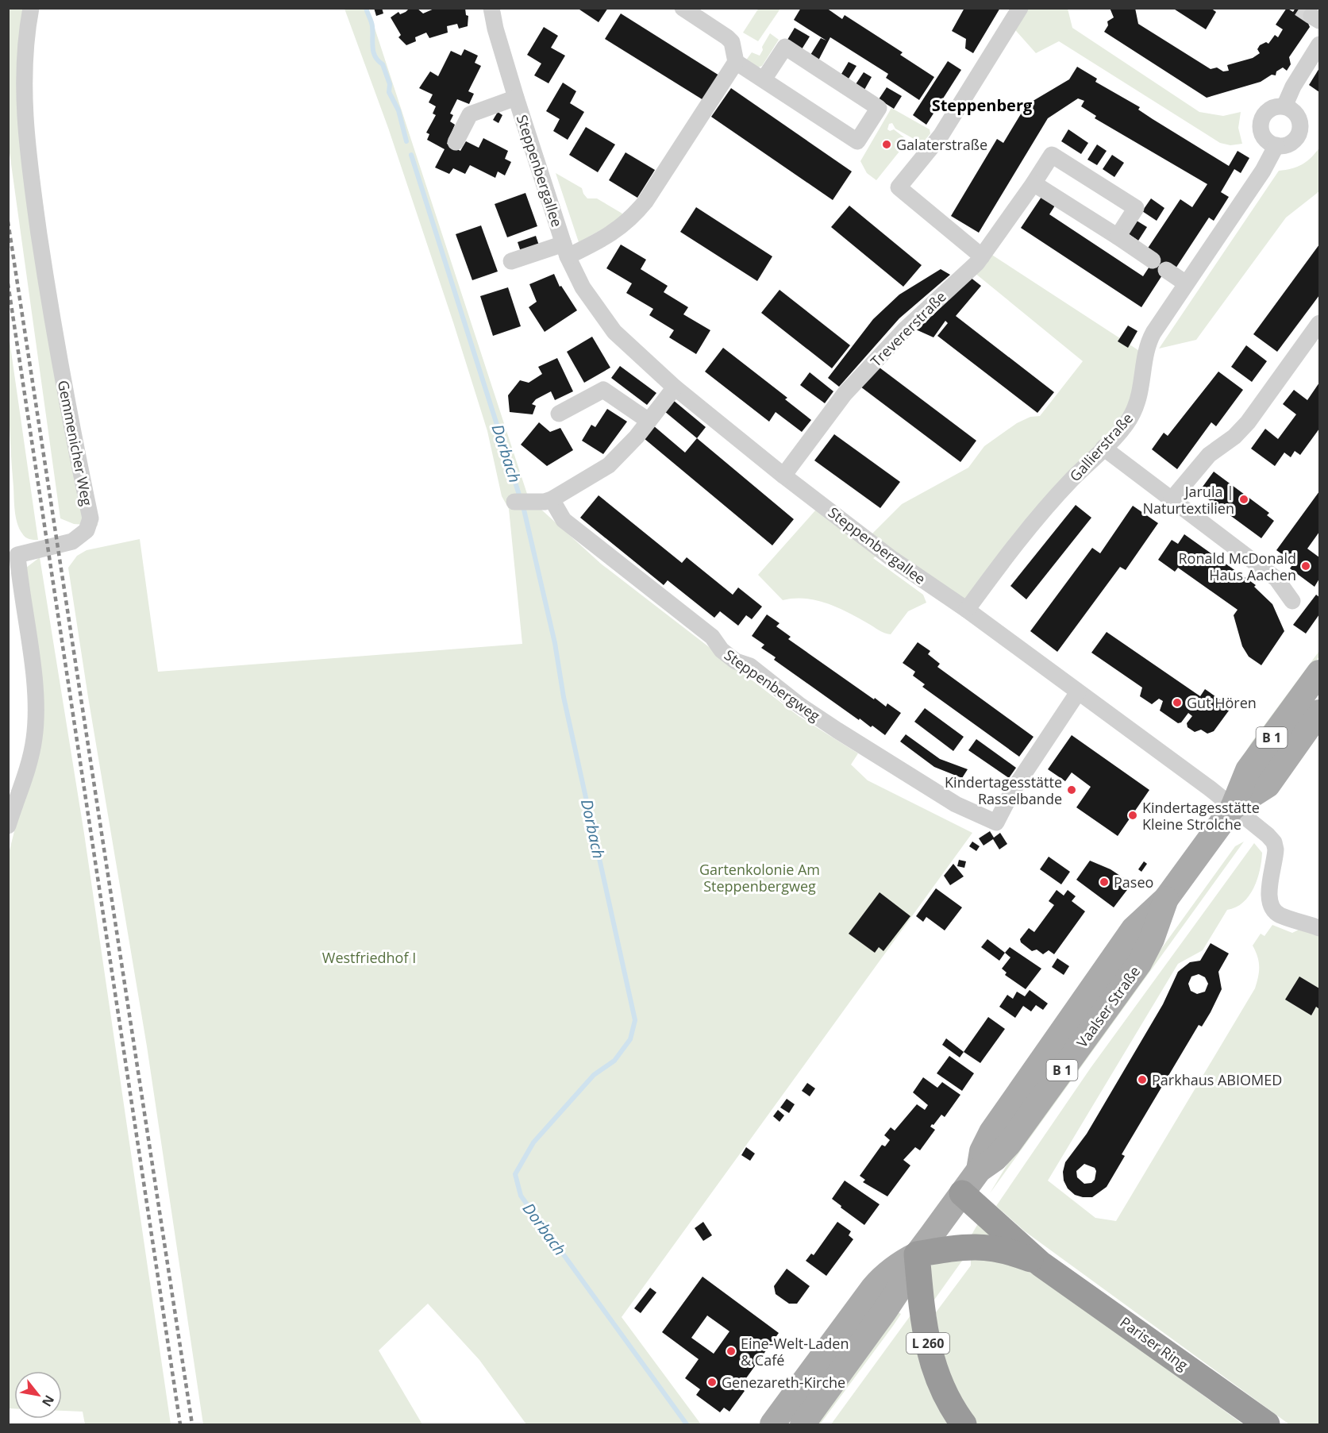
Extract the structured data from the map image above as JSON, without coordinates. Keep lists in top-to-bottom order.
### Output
{
  "streets": {
    "highway": ["L 260", "Pariser Ring"],
    "main road": ["B 1", "Vaalser Straße"],
    "street": [
      "Steppenbergallee",
      "Trevererstraße",
      "Gemmenicher Weg",
      "Gallierstraße",
      "Steppenbergweg"
    ]
  },
  "crossings": [
    ["Steppenbergallee", "Trevererstraße"],
    ["Steppenbergallee", "Gallierstraße"],
    ["Steppenbergallee", "Steppenbergweg"],
    ["Steppenbergallee", "Vaalser Straße"],
    ["Vaalser Straße", "L 260"]
  ],
  "districts": ["Steppenberg"],
  "water": ["Dorbach"],
  "parks": ["Gartenkolonie Am Steppenbergweg", "Westfriedhof I"],
  "places": [
    "Galaterstraße",
    "Jarula | Naturtextilien",
    "Ronald McDonald Haus Aachen",
    "Gut Hören",
    "Kindertagesstätte Rasselbande",
    "Kindertagesstätte Kleine Strolche",
    "Paseo",
    "Parkhaus ABIOMED",
    "Eine-Welt-Laden & Café",
    "Genezareth-Kirche"
  ],
  "north": "bottom right"
}
